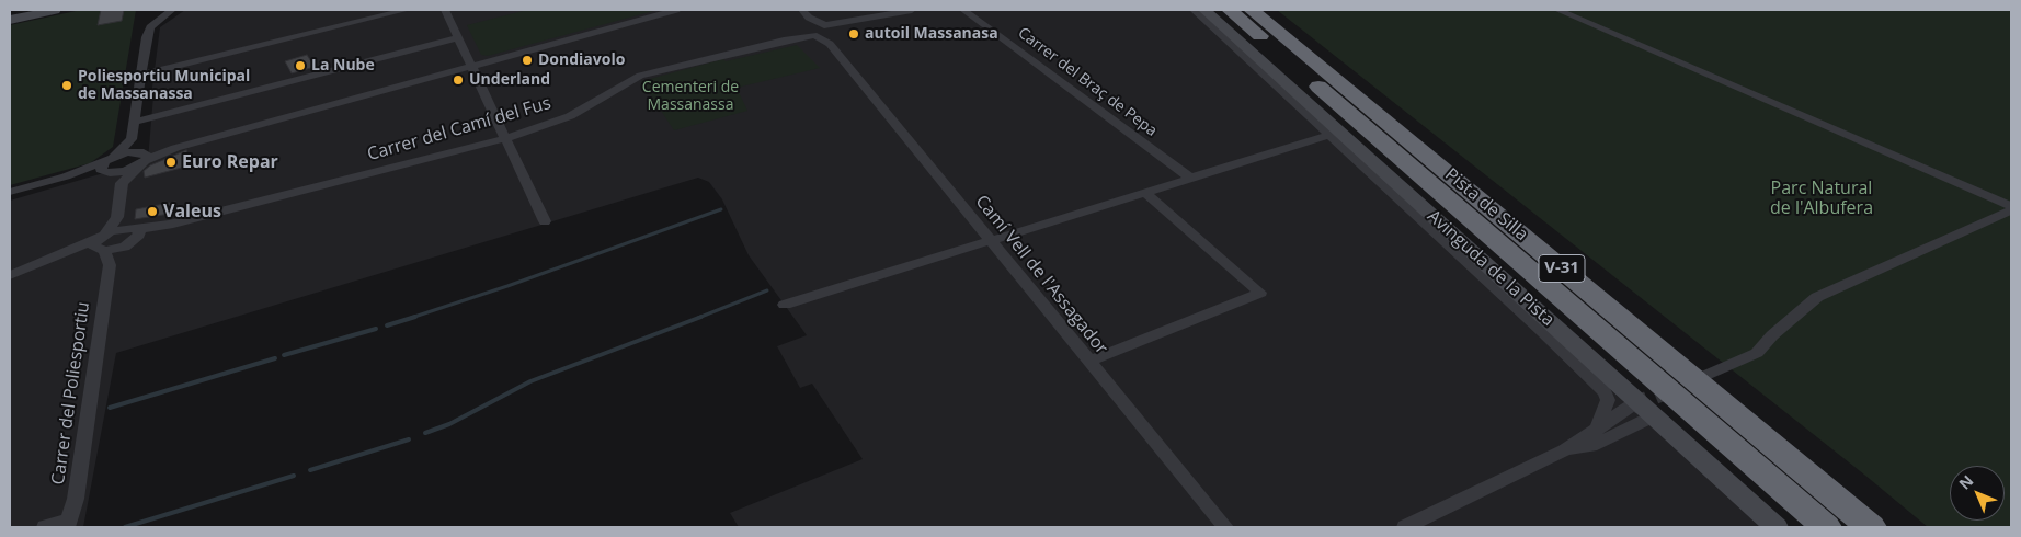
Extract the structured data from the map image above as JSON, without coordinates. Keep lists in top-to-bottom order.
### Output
{
  "streets": {
    "highway": ["Pista de Silla", "V-31"],
    "street": [
      "Carrer del Braç de Pepa",
      "Carrer del Camí del Fus",
      "Avinguda de la Pista",
      "Camí Vell de l'Assagador",
      "Carrer del Poliesportiu"
    ]
  },
  "crossings": [
    ["Carrer del Camí del Fus", "Camí Vell de l'Assagador"],
    ["Carrer del Camí del Fus", "Carrer del Poliesportiu"]
  ],
  "parks": ["Cementeri de Massanassa", "Parc Natural de l'Albufera"],
  "places": [
    "autoil Massanasa",
    "Dondiavolo",
    "La Nube",
    "Underland",
    "Poliesportiu Municipal de Massanassa",
    "Euro Repar",
    "Valeus"
  ],
  "north": "top left"
}
